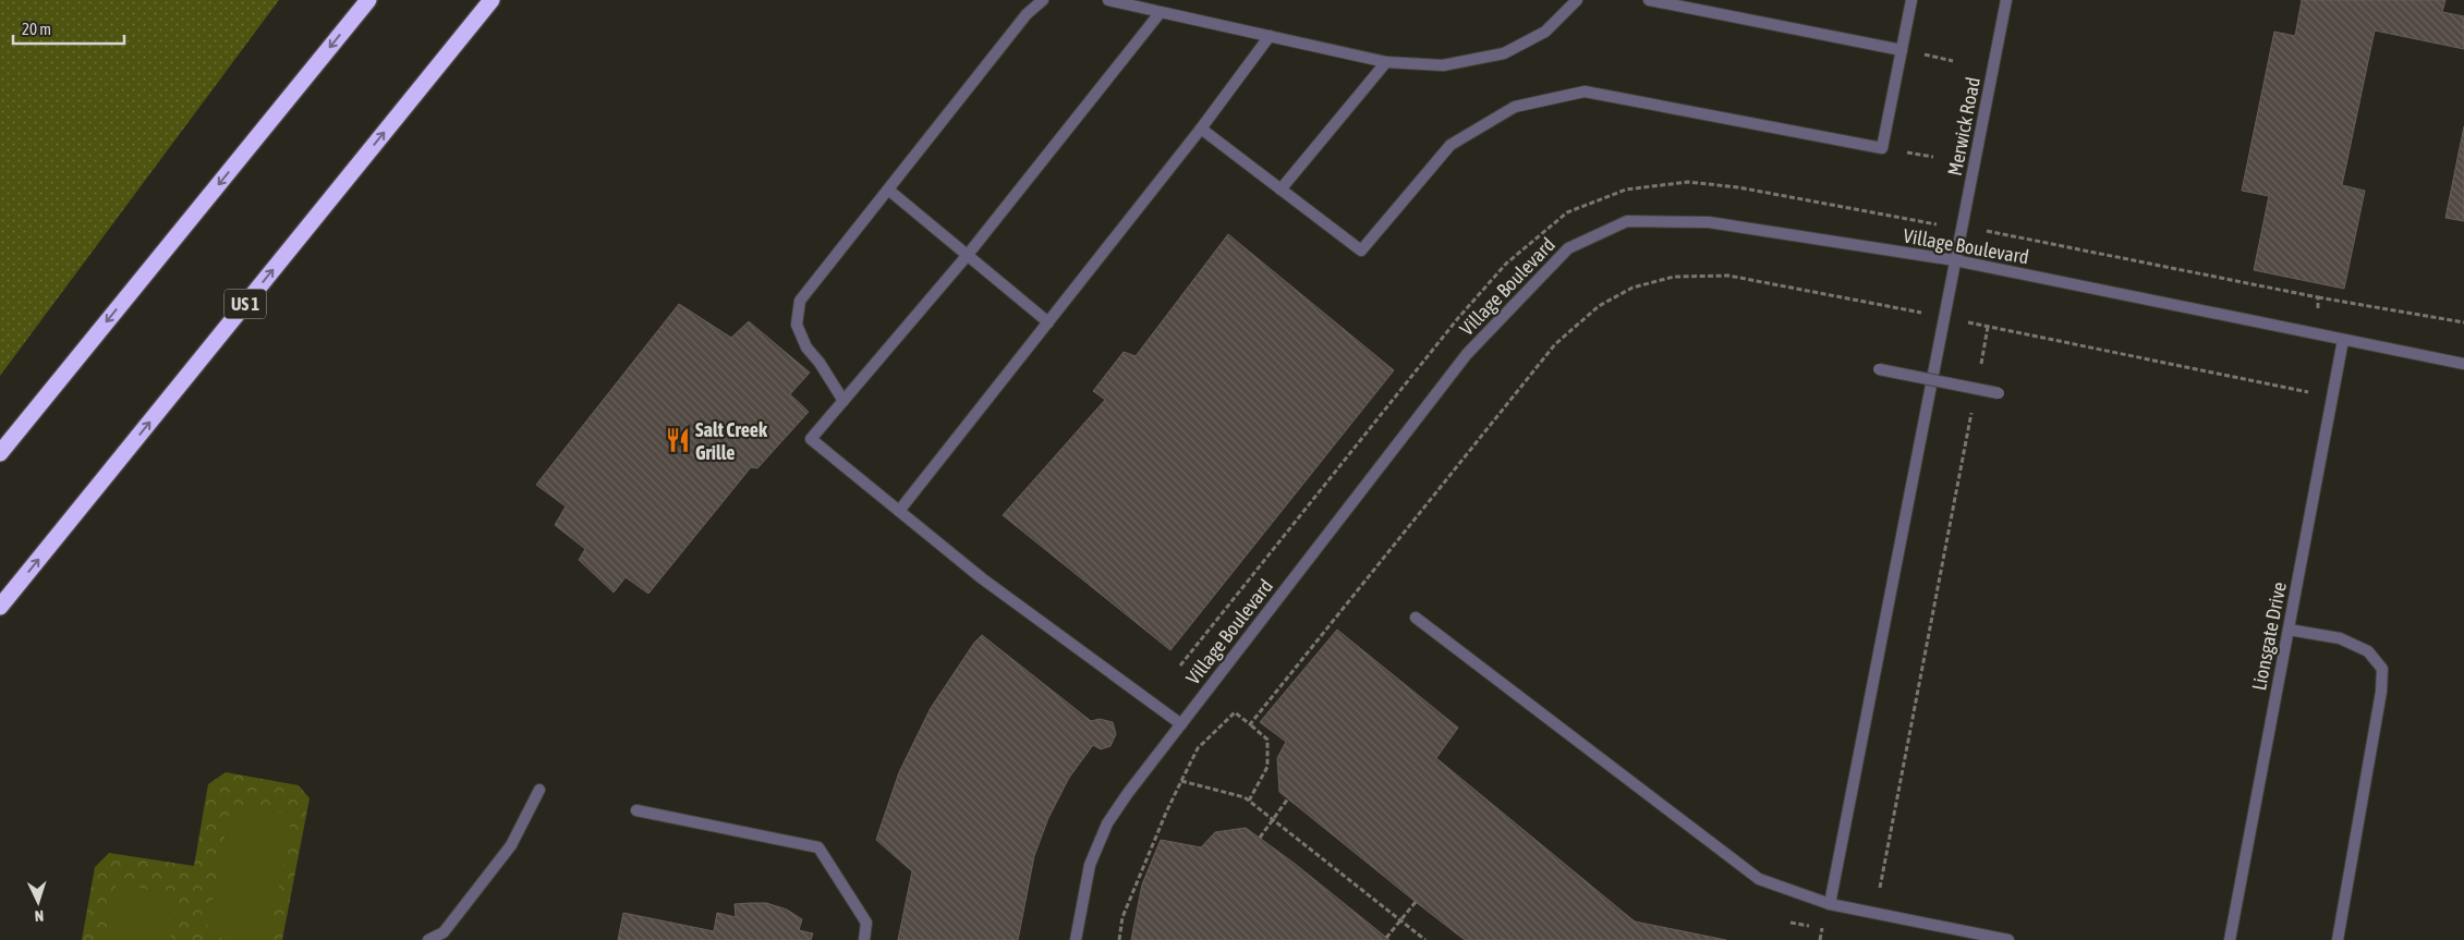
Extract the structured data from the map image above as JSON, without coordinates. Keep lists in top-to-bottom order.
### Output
{
  "streets": {
    "highway": ["US 1"],
    "street": ["Merwick Road", "Village Boulevard", "Lionsgate Drive"]
  },
  "crossings": [
    ["Merwick Road", "Village Boulevard"],
    ["Village Boulevard", "Lionsgate Drive"]
  ],
  "places": {
    "restaurant": ["Salt Creek Grille"]
  },
  "scale_bar": "20 m",
  "north": "bottom"
}
